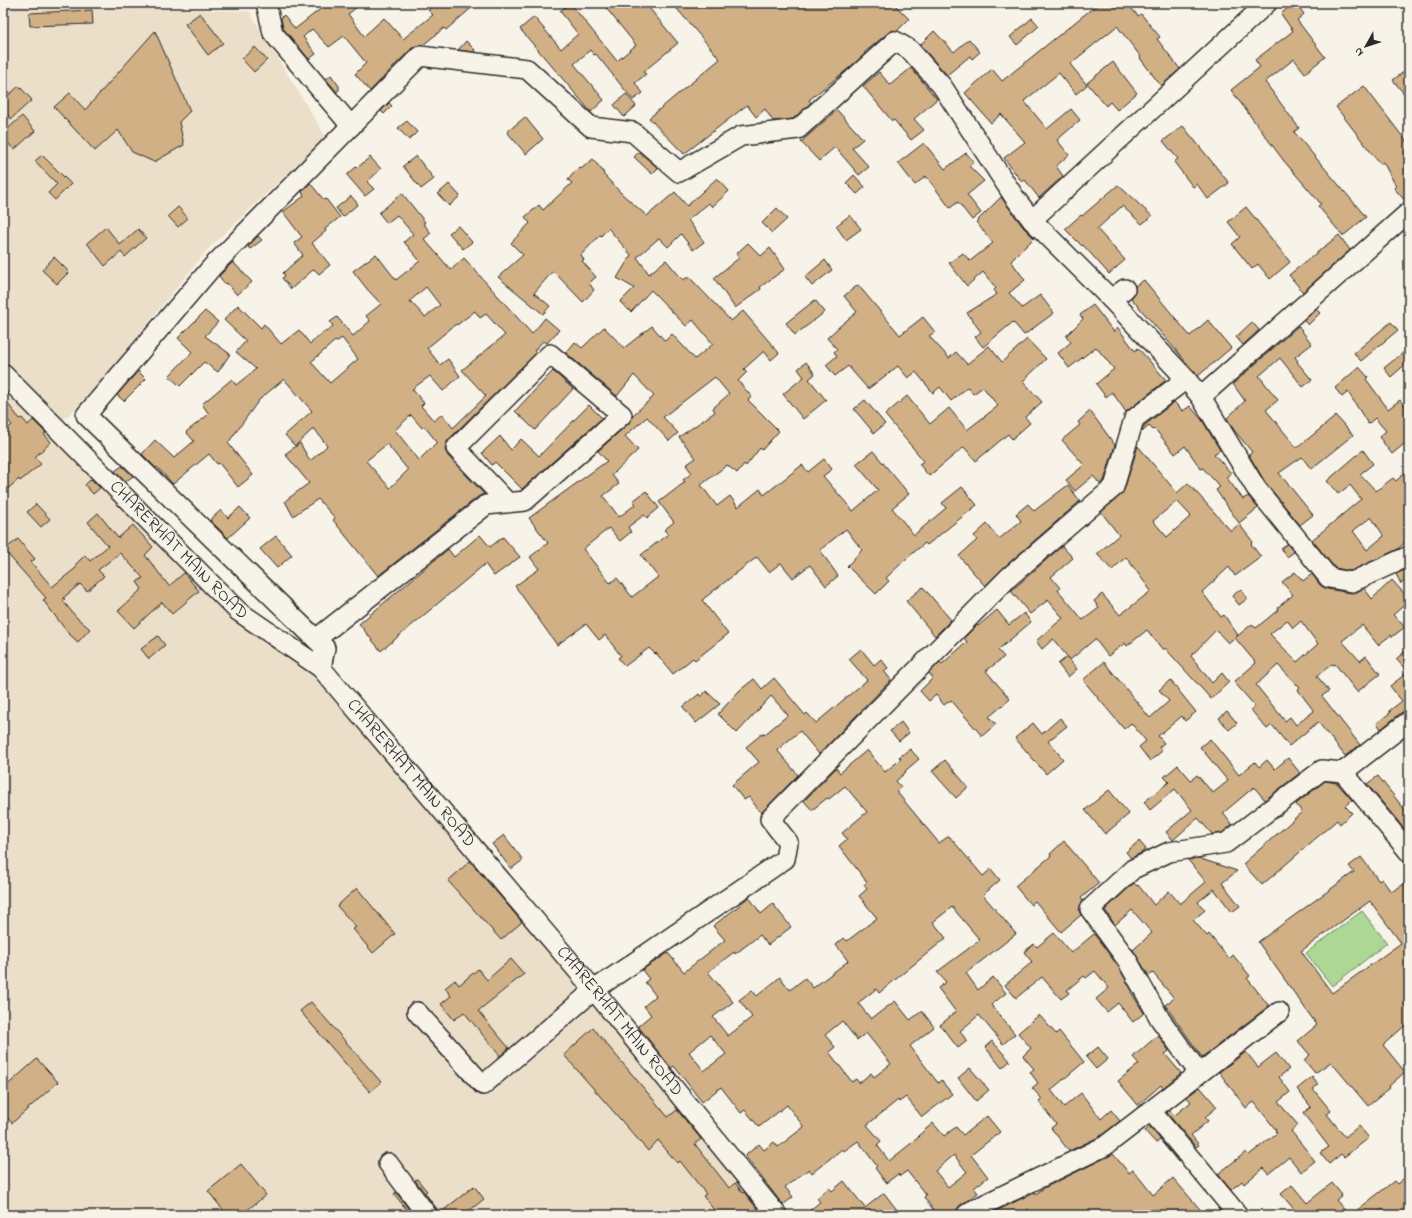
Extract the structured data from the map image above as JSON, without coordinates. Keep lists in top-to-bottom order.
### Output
{
  "streets": {
    "street": ["CHARERHAT MAIN ROAD"]
  },
  "north": "bottom left"
}
